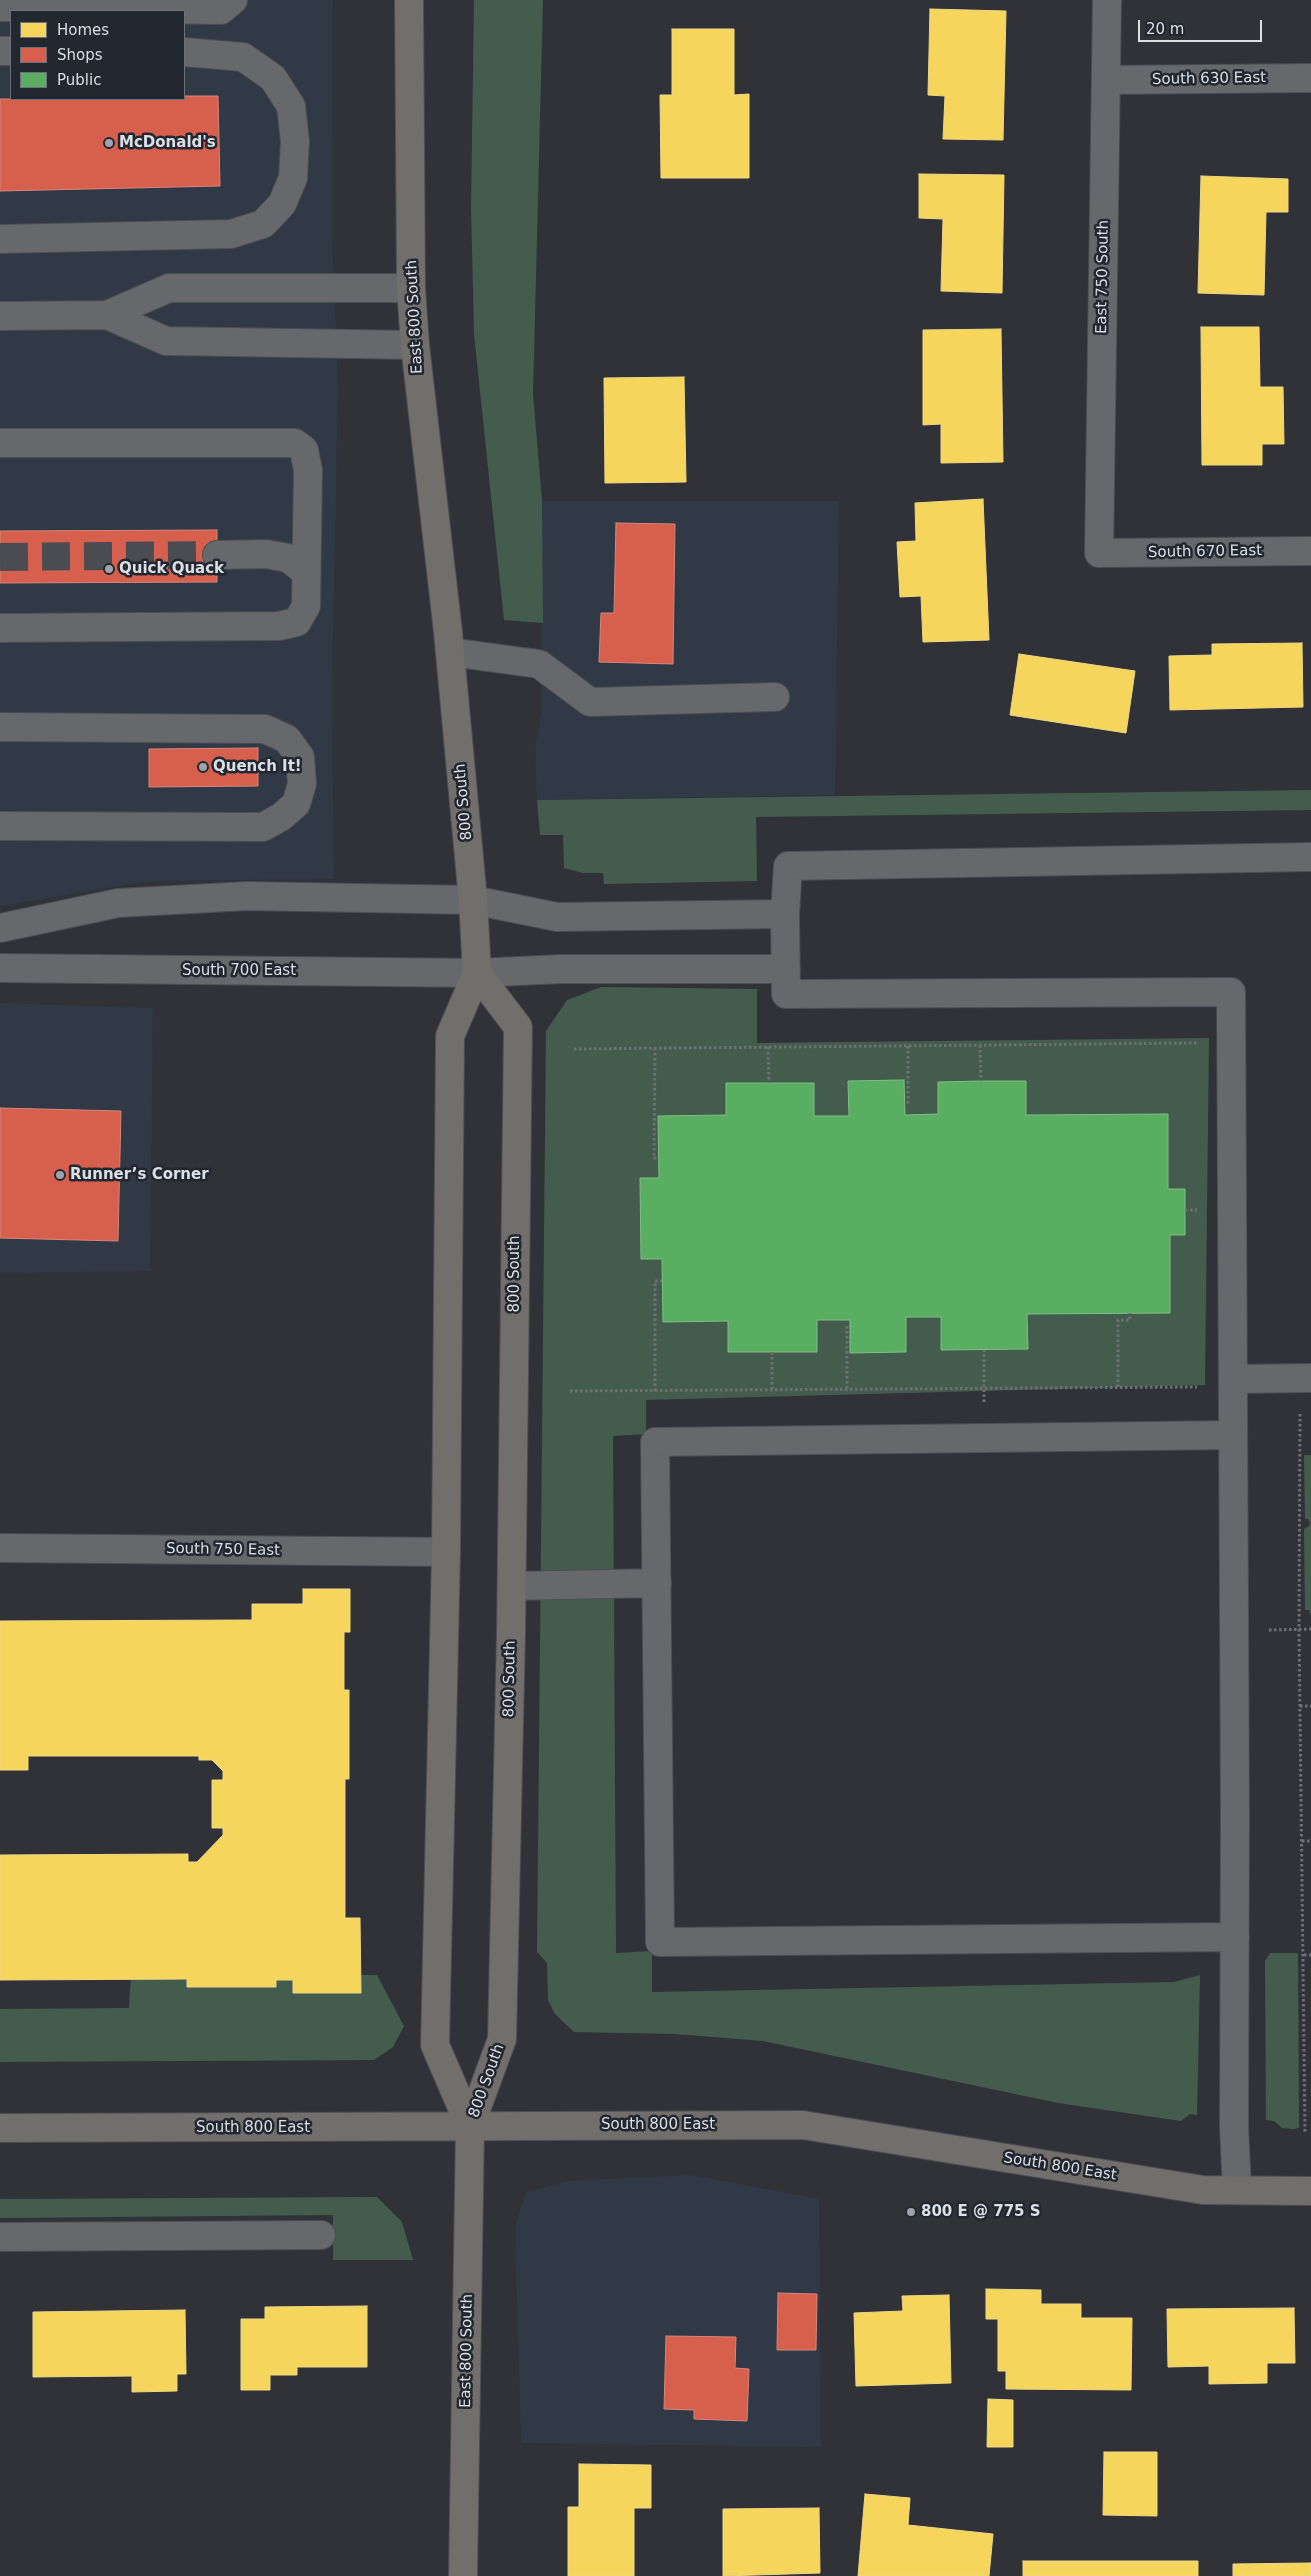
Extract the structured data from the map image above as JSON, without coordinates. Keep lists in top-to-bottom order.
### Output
{
  "streets": {
    "main road": ["East 800 South", "800 South", "South 800 East"],
    "street": [
      "South 630 East",
      "East 750 South",
      "South 670 East",
      "South 700 East",
      "South 750 East"
    ]
  },
  "crossings": [
    ["South 630 East", "East 750 South"],
    ["East 750 South", "South 670 East"],
    ["East 800 South", "800 South"],
    ["East 800 South", "South 800 East"],
    ["800 South", "South 700 East"],
    ["800 South", "South 750 East"],
    ["800 South", "South 800 East"]
  ],
  "places": [
    "McDonald's",
    "Quick Quack",
    "Quench It!",
    "Runner’s Corner",
    "800 E @ 775 S"
  ],
  "legend": ["Homes", "Shops", "Public"],
  "scale_bar": "20 m"
}
